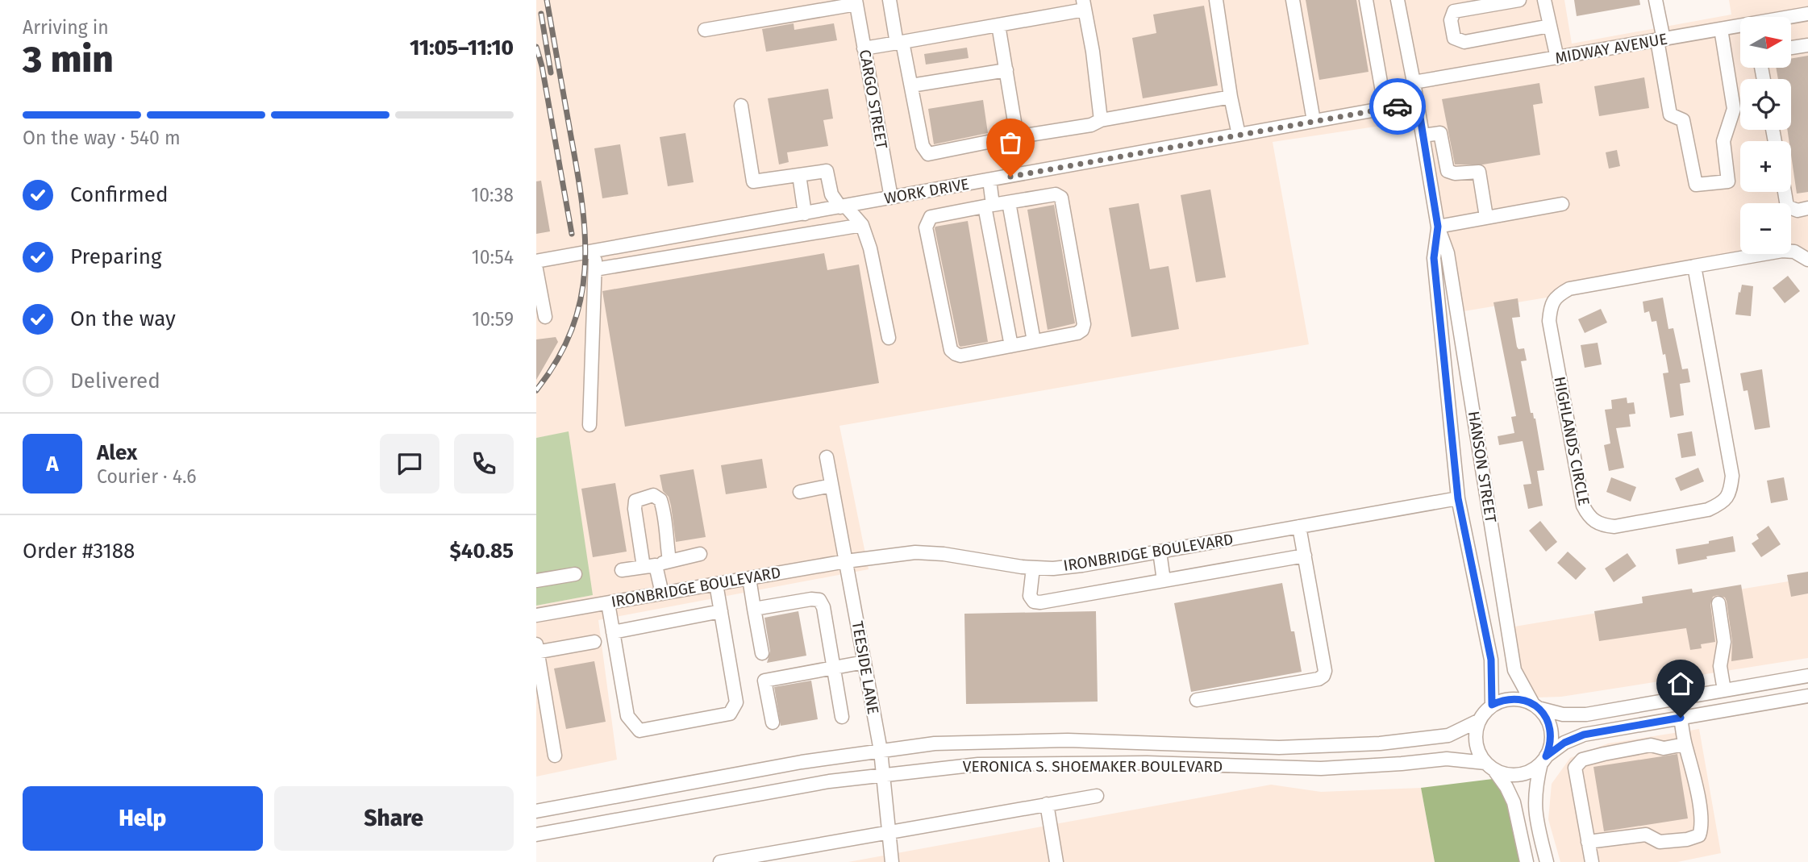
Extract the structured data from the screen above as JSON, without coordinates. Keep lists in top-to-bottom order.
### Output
{
  "streets": {
    "street": [
      "MIDWAY AVENUE",
      "CARGO STREET",
      "WORK DRIVE",
      "HIGHLANDS CIRCLE",
      "HANSON STREET",
      "IRONBRIDGE BOULEVARD",
      "TEESIDE LANE",
      "VERONICA S. SHOEMAKER BOULEVARD"
    ]
  },
  "crossings": [
    ["MIDWAY AVENUE", "HANSON STREET"],
    ["CARGO STREET", "WORK DRIVE"],
    ["WORK DRIVE", "HANSON STREET"],
    ["HANSON STREET", "IRONBRIDGE BOULEVARD"],
    ["HANSON STREET", "VERONICA S. SHOEMAKER BOULEVARD"],
    ["IRONBRIDGE BOULEVARD", "TEESIDE LANE"],
    ["TEESIDE LANE", "VERONICA S. SHOEMAKER BOULEVARD"]
  ],
  "north": "right",
  "page": {
    "heading": ["3 min", "Arriving in", "11:05–11:10"],
    "panel": [
      "Alex",
      "Courier · 4.6",
      "Order #3188",
      "$40.85"
    ],
    "map_buttons": ["+", "−"],
    "bar": "On the way · 540 m",
    "list": [
      ["Confirmed", "10:38"],
      ["Preparing", "10:54"],
      ["On the way", "10:59"],
      "Delivered"
    ],
    "round": "A",
    "buttons": ["Help", "Share"]
  }
}
